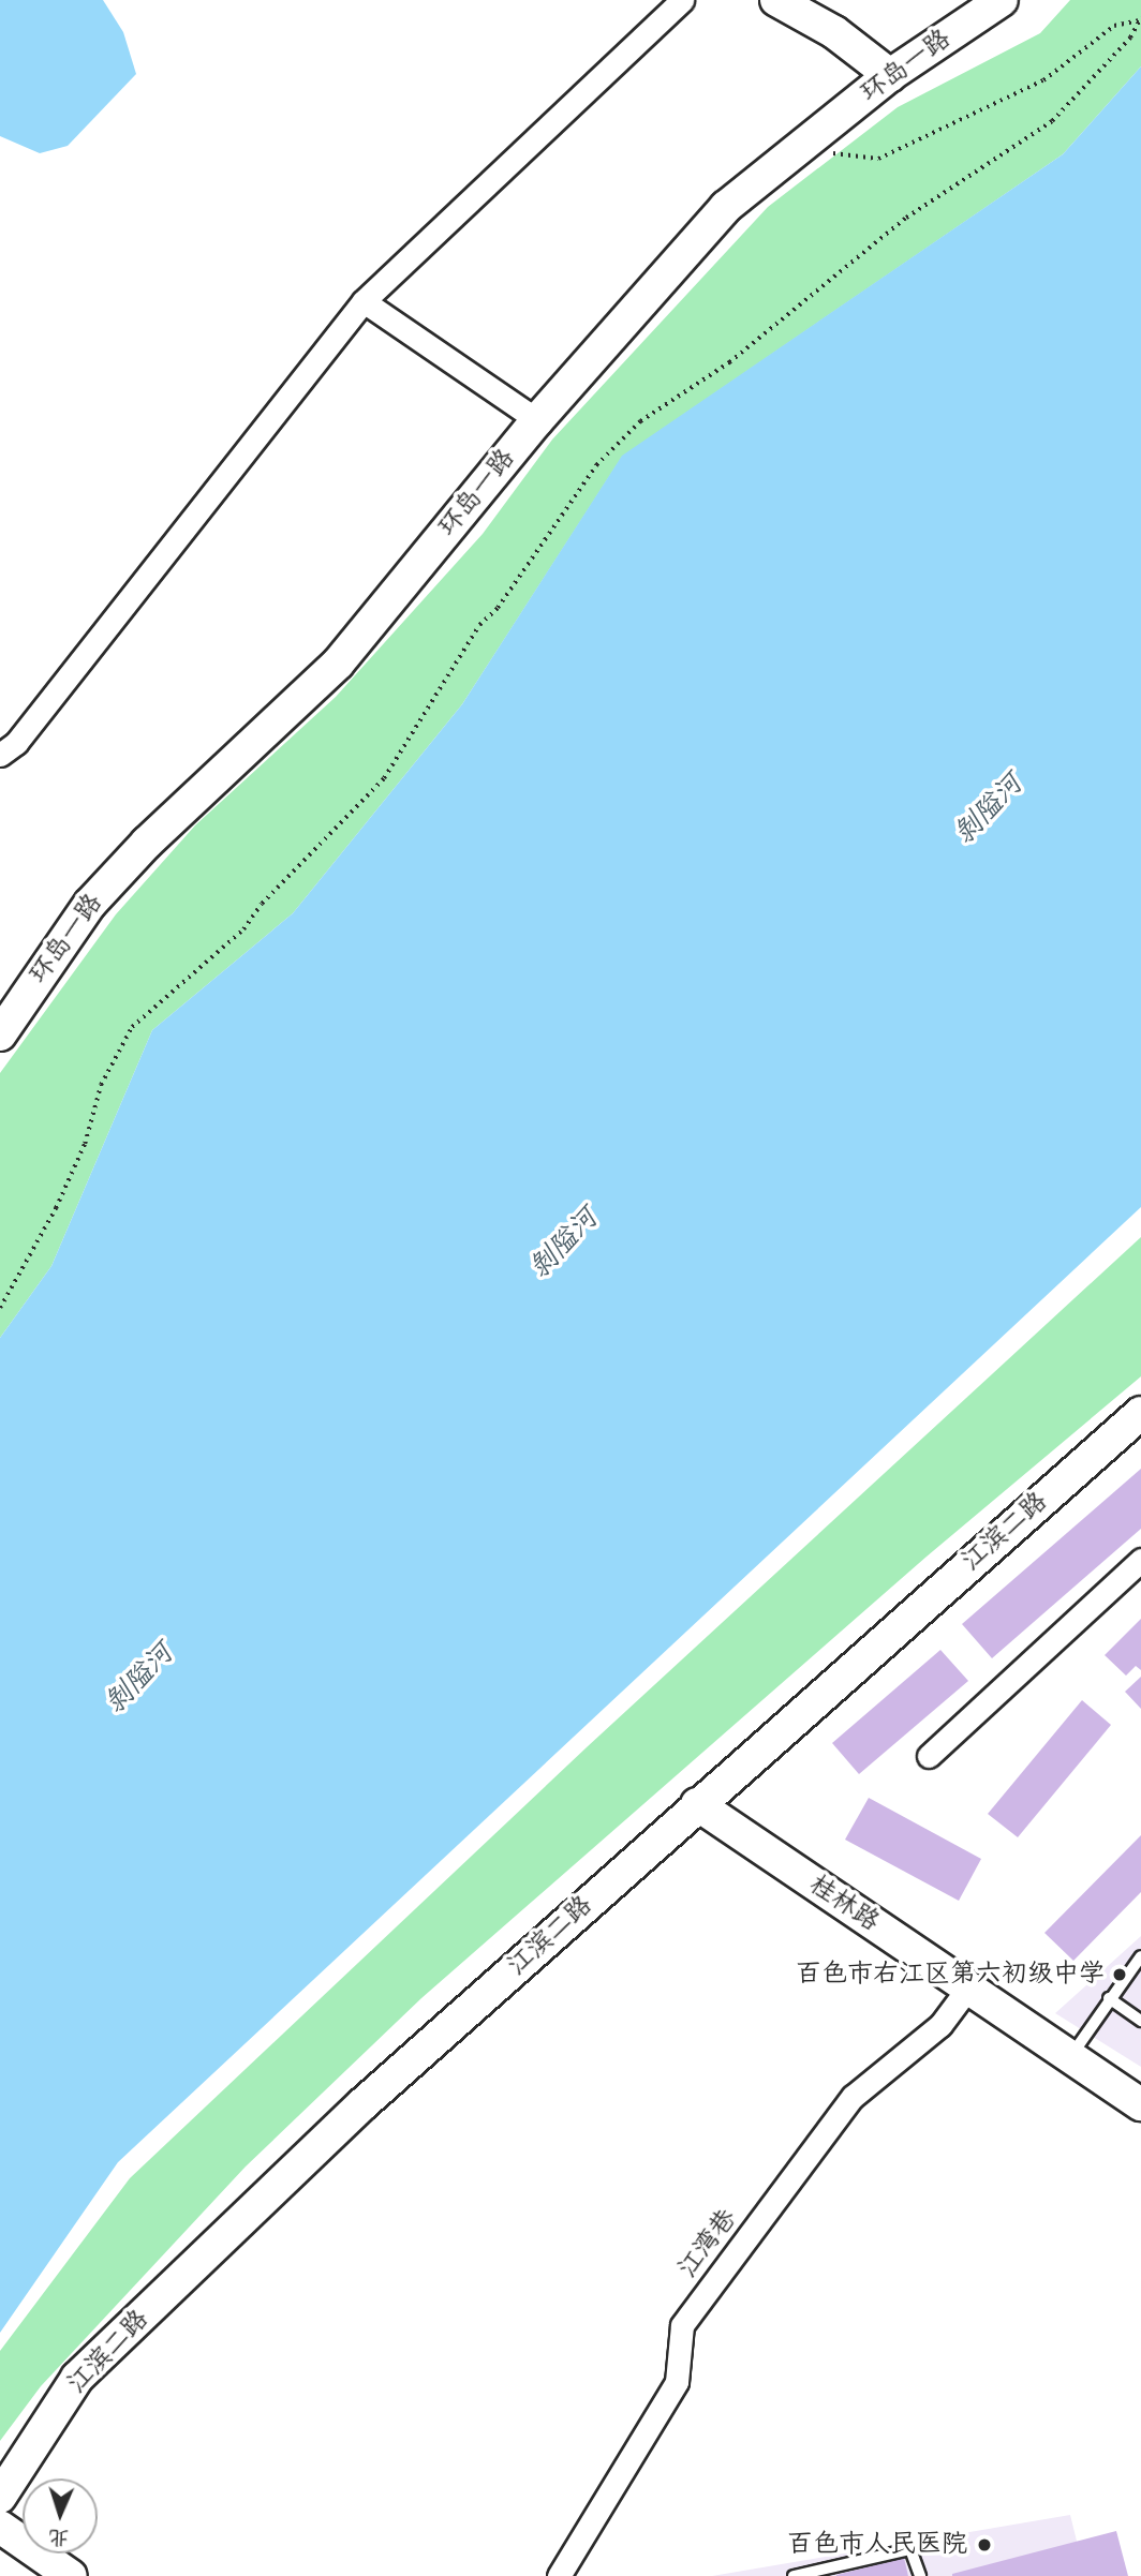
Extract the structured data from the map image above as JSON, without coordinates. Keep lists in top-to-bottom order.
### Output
{
  "streets": {
    "street": [
      "环岛一路",
      "江滨二路",
      "桂林路",
      "江湾巷"
    ]
  },
  "crossings": [
    ["江滨二路", "桂林路"],
    ["桂林路", "江湾巷"]
  ],
  "water": ["剥隘河"],
  "places": ["百色市右江区第六初级中学", "百色市人民医院"],
  "north": "bottom"
}
